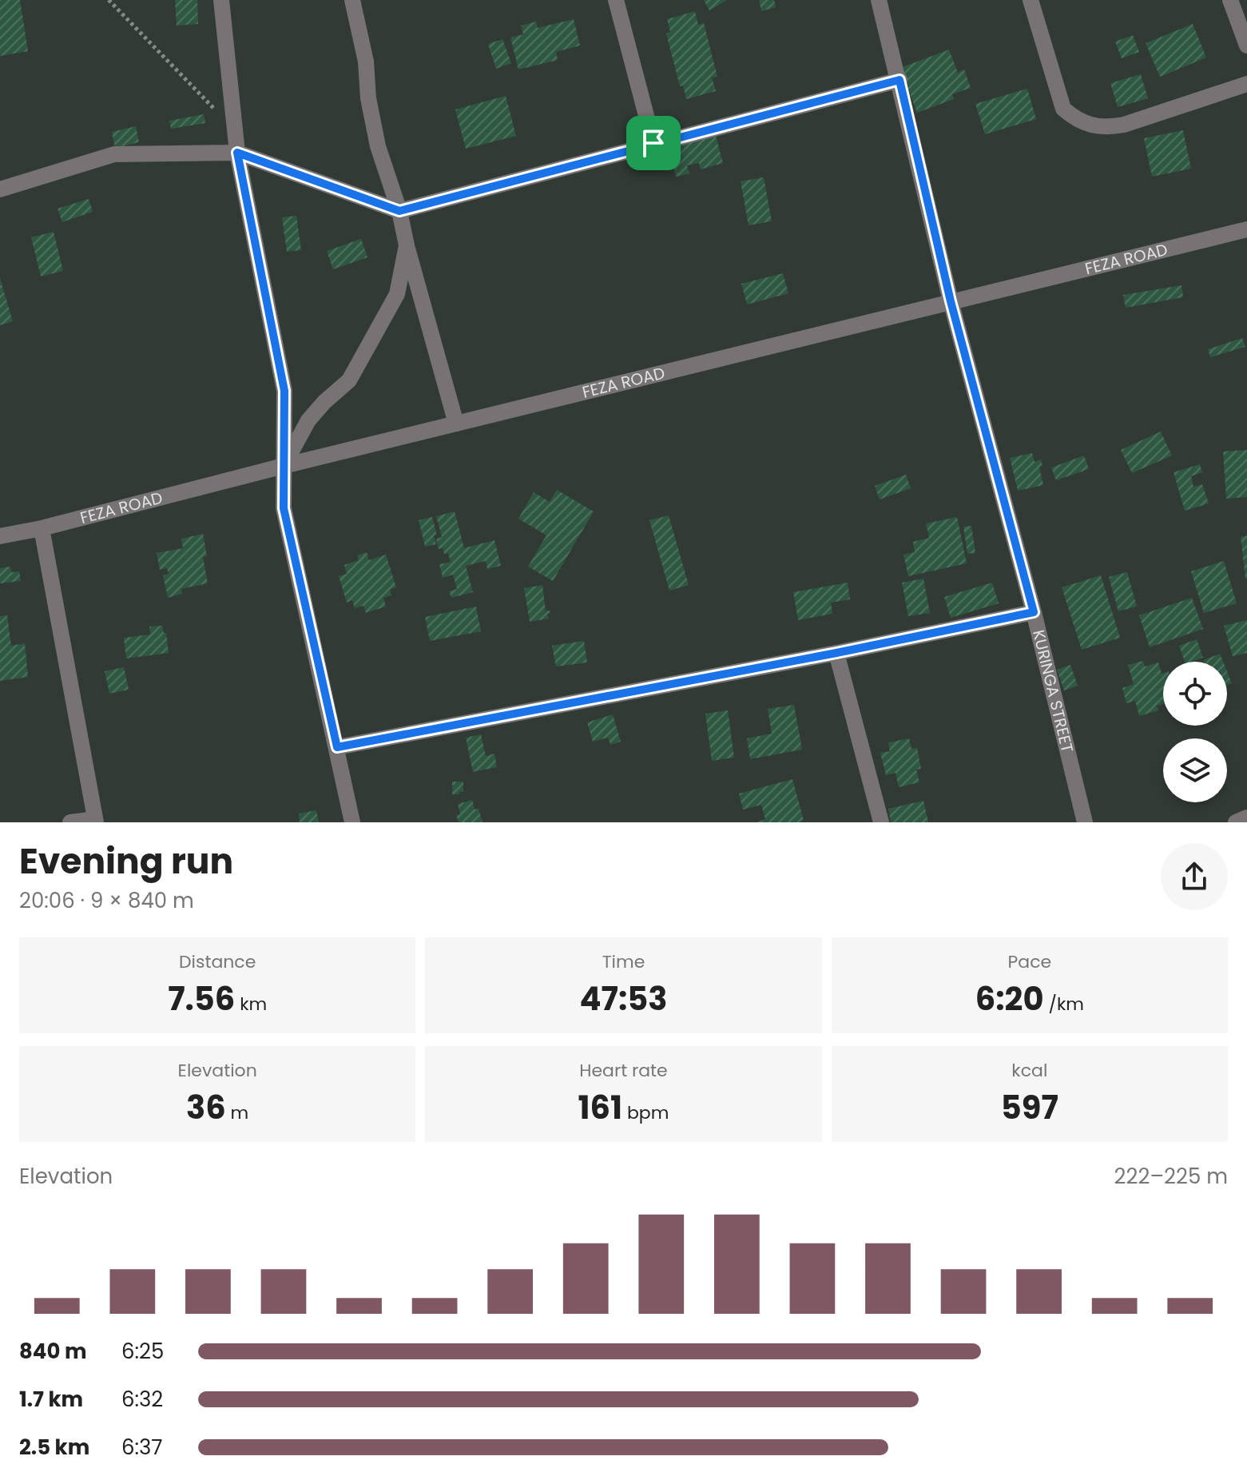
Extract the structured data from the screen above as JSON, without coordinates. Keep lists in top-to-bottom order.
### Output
{
  "streets": {
    "street": ["FEZA ROAD", "KURINGA STREET"]
  },
  "crossings": [
    ["FEZA ROAD", "KURINGA STREET"]
  ],
  "page": {
    "heading": ["Evening run", "20:06 · 9 × 840 m"],
    "stats": [
      ["Distance", "7.56 km"],
      ["Time", "47:53"],
      ["Pace", "6:20 /km"],
      ["Elevation", "36 m"],
      ["Heart rate", "161 bpm"],
      ["kcal", "597"]
    ],
    "chart": ["Elevation", "222–225 m"],
    "list": [
      {
        "name": "840 m",
        "note": "6:25"
      },
      {
        "name": "1.7 km",
        "note": "6:32"
      },
      {
        "name": "2.5 km",
        "note": "6:37"
      }
    ]
  }
}
